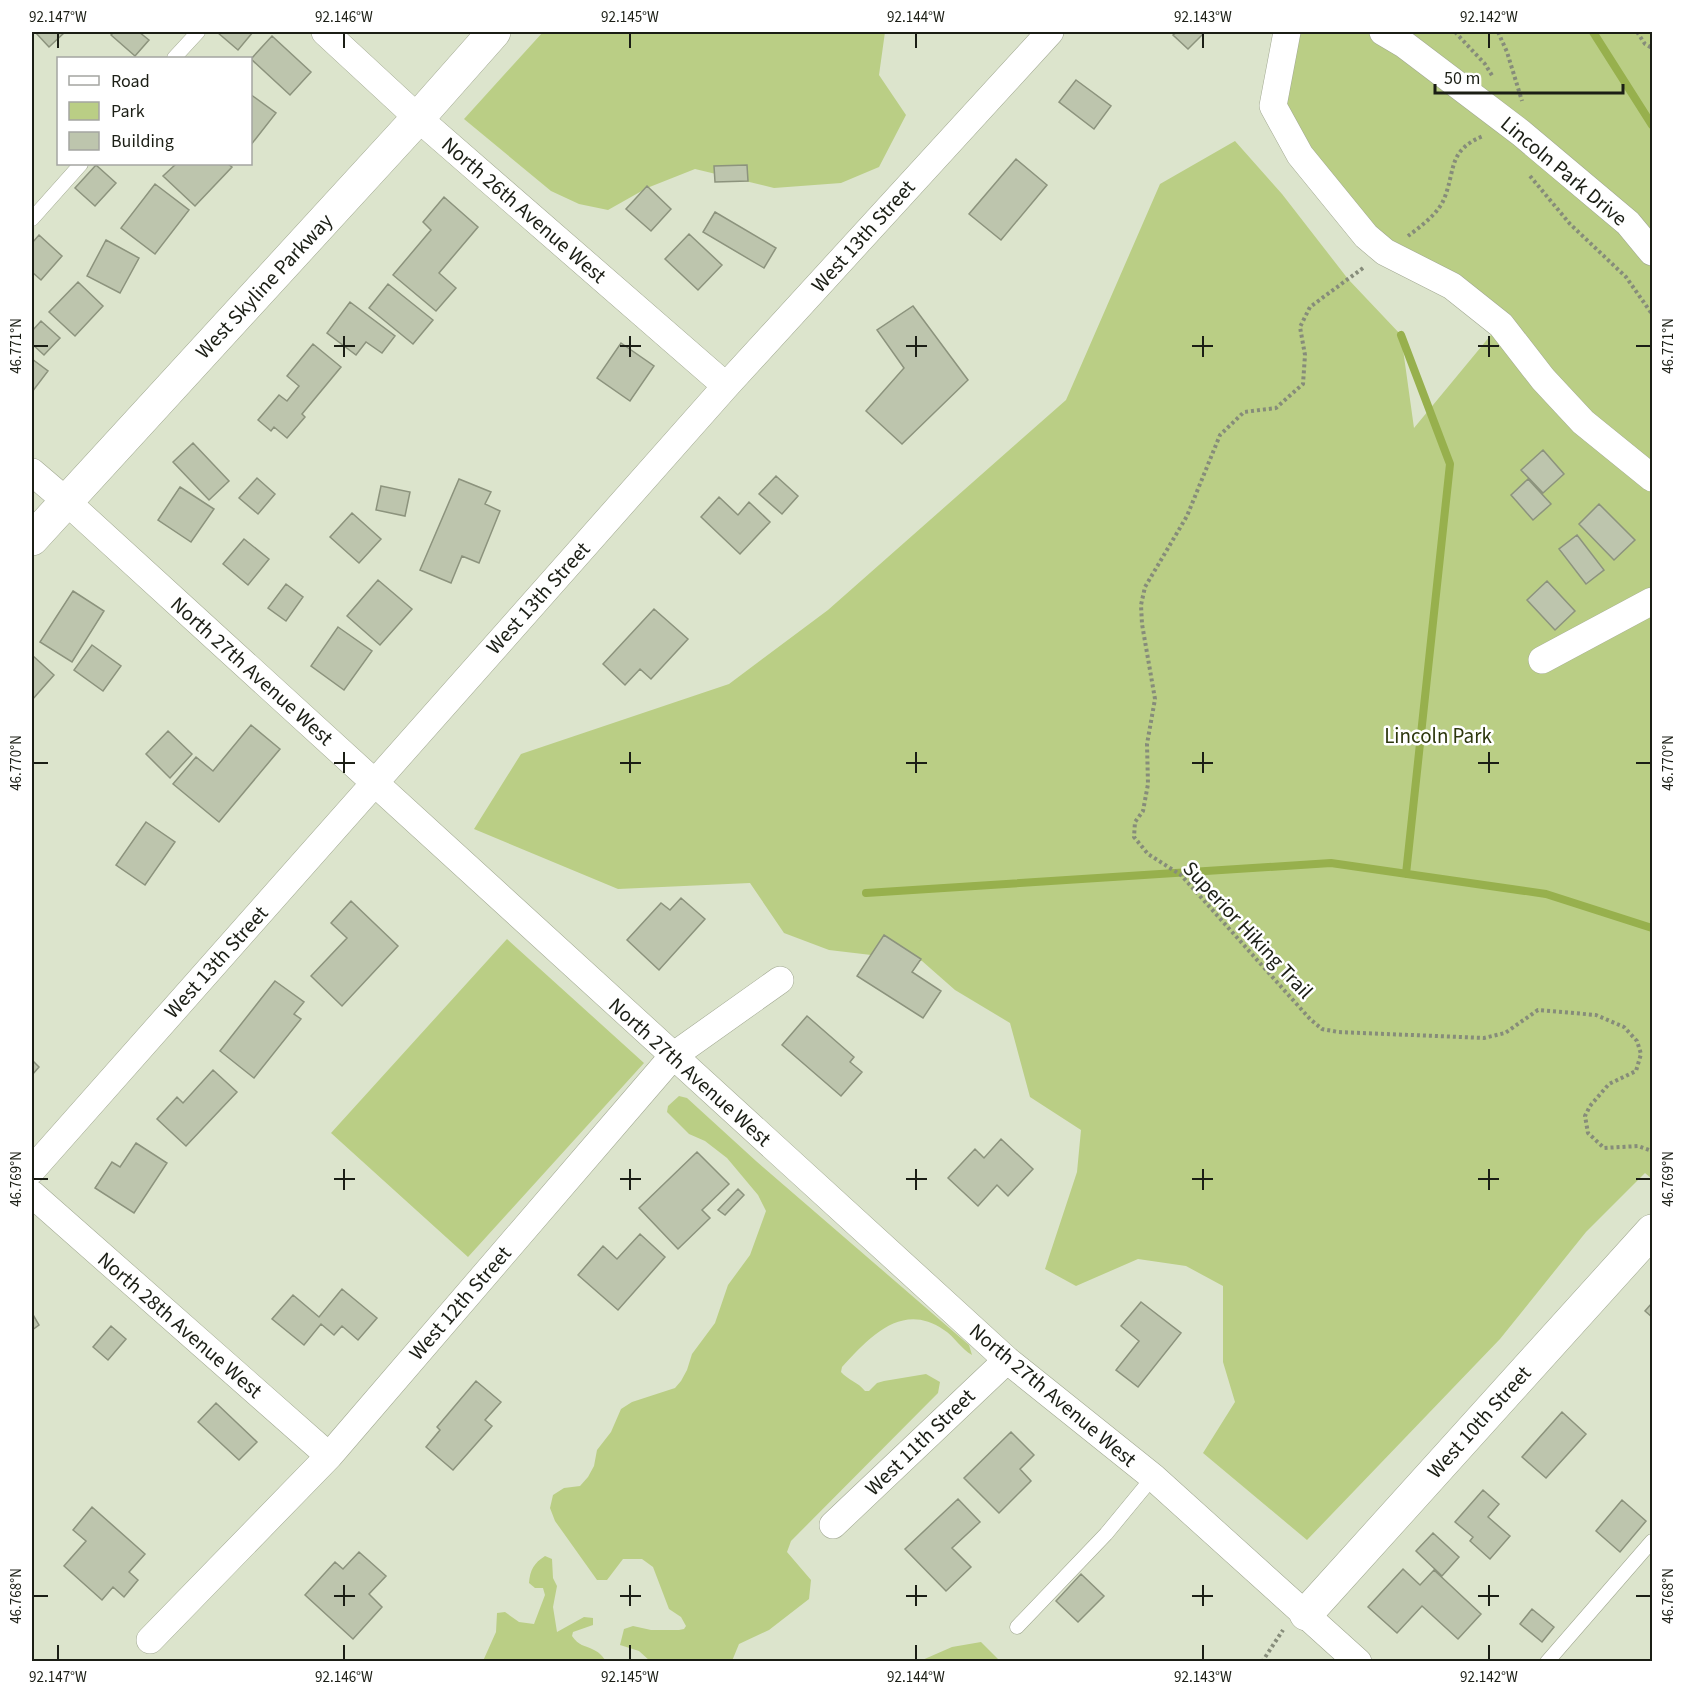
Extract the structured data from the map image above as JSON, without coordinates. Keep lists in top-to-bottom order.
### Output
{
  "streets": {
    "street": [
      "Lincoln Park Drive",
      "North 26th Avenue West",
      "West 13th Street",
      "West Skyline Parkway",
      "North 27th Avenue West",
      "West 12th Street",
      "North 28th Avenue West",
      "West 10th Street",
      "West 11th Street"
    ],
    "path": ["Superior Hiking Trail"]
  },
  "crossings": [
    ["Lincoln Park Drive", "Superior Hiking Trail"],
    ["North 26th Avenue West", "West 13th Street"],
    ["North 26th Avenue West", "West Skyline Parkway"],
    ["West 13th Street", "North 27th Avenue West"],
    ["West Skyline Parkway", "North 27th Avenue West"],
    ["North 27th Avenue West", "West 12th Street"],
    ["North 27th Avenue West", "West 10th Street"],
    ["North 27th Avenue West", "West 11th Street"],
    ["West 12th Street", "North 28th Avenue West"]
  ],
  "parks": ["Lincoln Park"],
  "legend": ["Road", "Park", "Building"],
  "scale_bar": "50 m",
  "coordinates": [
    "92.147°W",
    "92.146°W",
    "92.145°W",
    "92.144°W",
    "92.143°W",
    "92.142°W",
    "46.771°N",
    "46.770°N",
    "46.769°N",
    "46.768°N"
  ]
}
